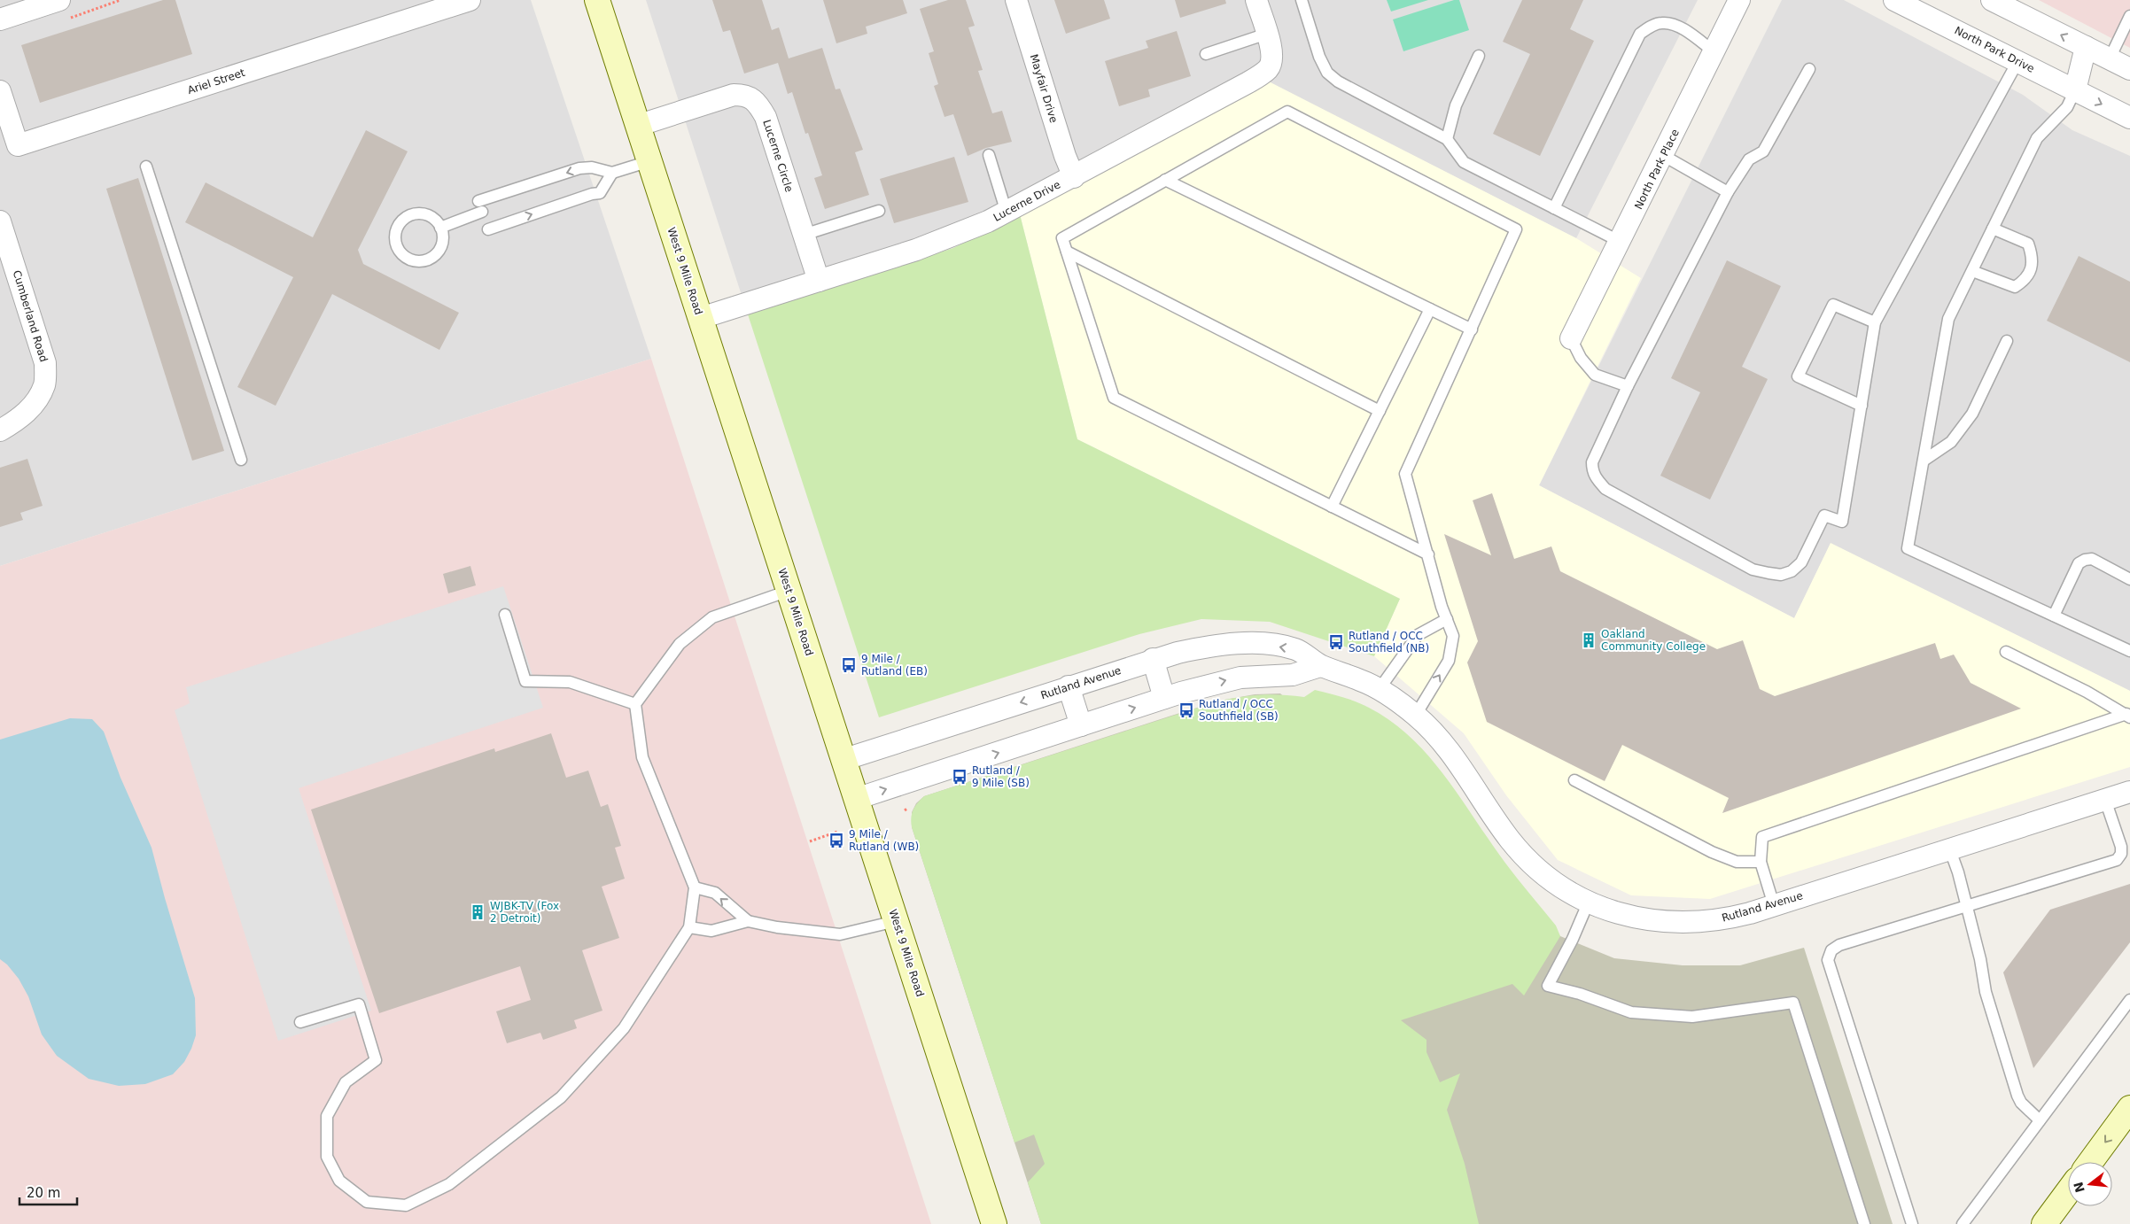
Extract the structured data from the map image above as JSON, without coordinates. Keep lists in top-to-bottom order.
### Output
{
  "streets": {
    "main road": ["West 9 Mile Road"],
    "street": [
      "North Park Drive",
      "Ariel Street",
      "Mayfair Drive",
      "Lucerne Circle",
      "North Park Place",
      "Lucerne Drive",
      "Cumberland Road",
      "Rutland Avenue"
    ]
  },
  "crossings": [
    ["Mayfair Drive", "Lucerne Drive"],
    ["Lucerne Circle", "Lucerne Drive"],
    ["Lucerne Circle", "West 9 Mile Road"],
    ["Lucerne Drive", "West 9 Mile Road"],
    ["West 9 Mile Road", "Rutland Avenue"]
  ],
  "places": {
    "building": ["Oakland Community College", "WJBK-TV (Fox 2 Detroit)"],
    "bus stop": [
      "Rutland / OCC Southfield (NB)",
      "9 Mile / Rutland (EB)",
      "Rutland / OCC Southfield (SB)",
      "Rutland / 9 Mile (SB)",
      "9 Mile / Rutland (WB)"
    ]
  },
  "scale_bar": "20 m",
  "north": "left"
}
